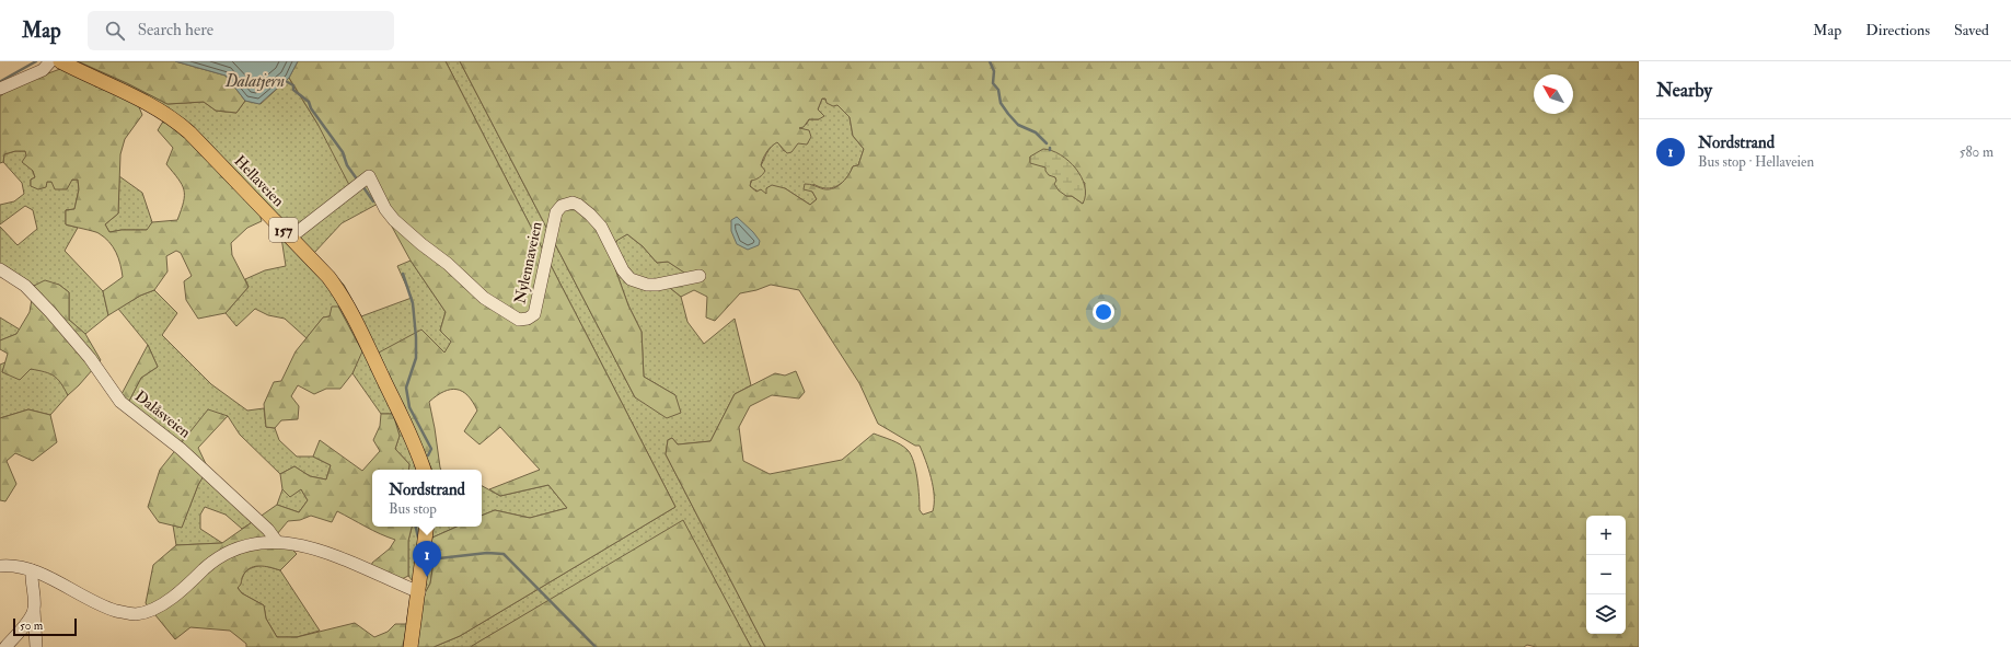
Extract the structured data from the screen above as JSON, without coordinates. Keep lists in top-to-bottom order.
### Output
{
  "streets": {
    "main road": ["Hellaveien", "157"],
    "street": ["Nylennaveien", "Dalåsveien"]
  },
  "crossings": [
    ["Hellaveien", "Nylennaveien"]
  ],
  "water": ["Dalatjern"],
  "scale_bar": "50 m",
  "north": "top left",
  "page": {
    "header": "Map",
    "search": "Search here",
    "nav": ["Map", "Directions", "Saved"],
    "heading": "Nearby",
    "list": [
      {
        "mark": "1",
        "name": "Nordstrand",
        "note": "Bus stop · Hellaveien",
        "value": "580 m"
      }
    ],
    "popup": ["Nordstrand", "Bus stop"],
    "map_buttons": ["+", "−"],
    "pins": "1",
    "scale": "50 m"
  }
}
